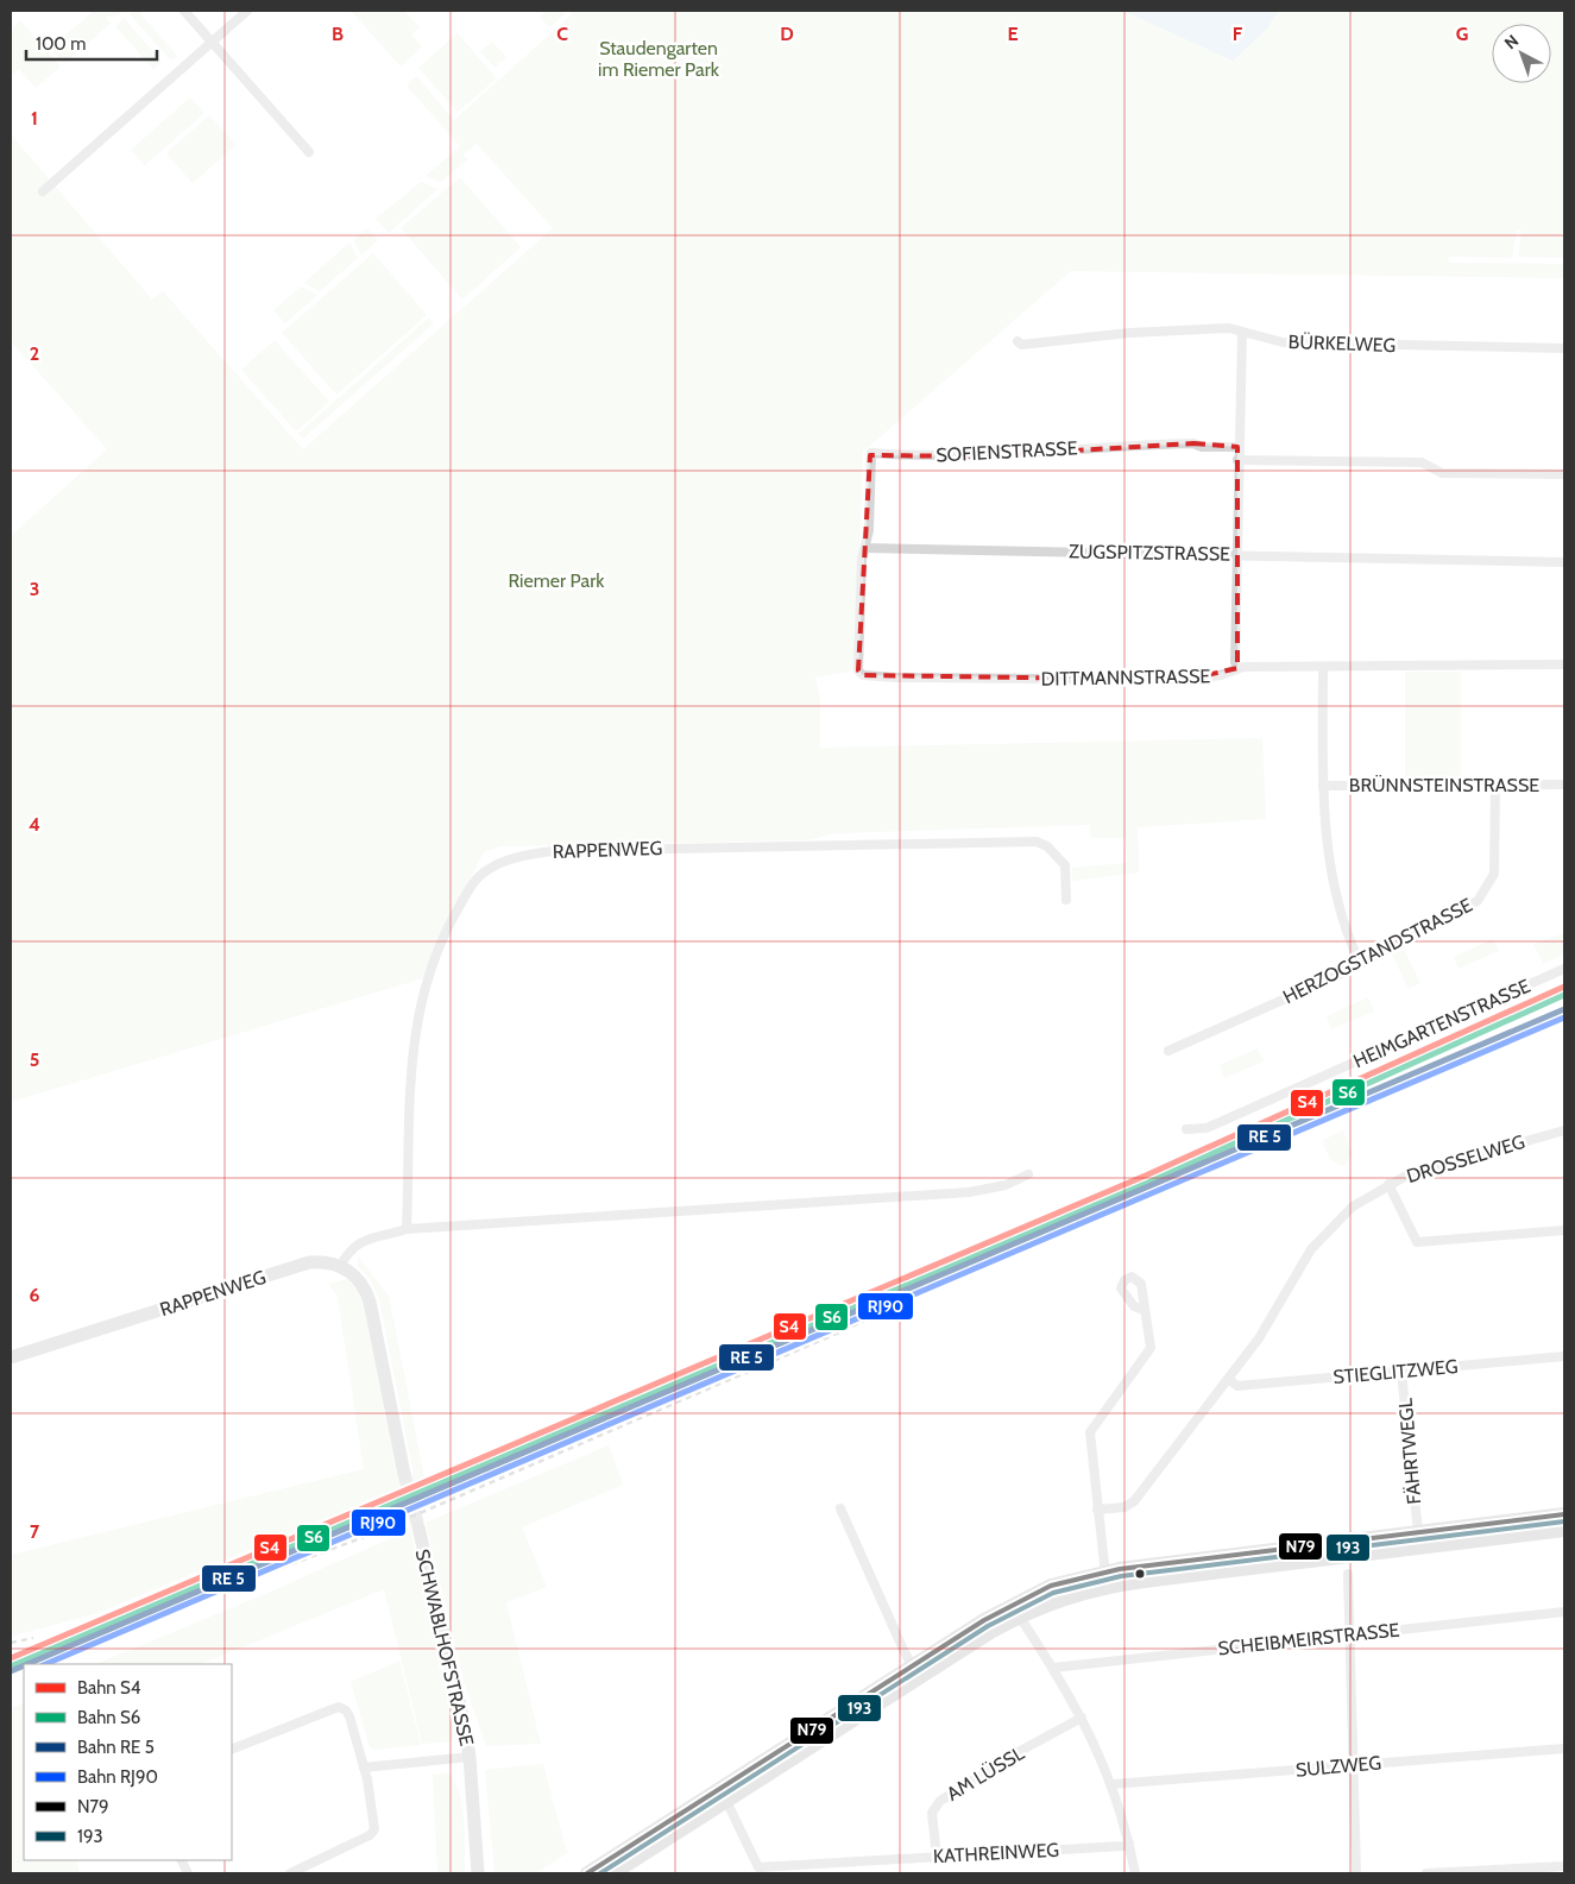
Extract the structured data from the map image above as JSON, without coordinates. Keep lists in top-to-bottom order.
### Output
{
  "streets": {
    "street": [
      "BÜRKELWEG",
      "SOFIENSTRASSE",
      "ZUGSPITZSTRASSE",
      "DITTMANNSTRASSE",
      "BRÜNNSTEINSTRASSE",
      "RAPPENWEG",
      "HERZOGSTANDSTRASSE",
      "HEIMGARTENSTRASSE",
      "DROSSELWEG",
      "STIEGLITZWEG",
      "FÄHRTWEGL",
      "SCHEIBMEIRSTRASSE",
      "SCHWABLHOFSTRASSE",
      "SULZWEG",
      "AM LÜSSL",
      "KATHREINWEG"
    ]
  },
  "crossings": [
    ["SOFIENSTRASSE", "ZUGSPITZSTRASSE"],
    ["SOFIENSTRASSE", "DITTMANNSTRASSE"],
    ["ZUGSPITZSTRASSE", "DITTMANNSTRASSE"],
    ["BRÜNNSTEINSTRASSE", "HERZOGSTANDSTRASSE"],
    ["DROSSELWEG", "STIEGLITZWEG"],
    ["STIEGLITZWEG", "FÄHRTWEGL"],
    ["AM LÜSSL", "KATHREINWEG"]
  ],
  "parks": ["Staudengarten im Riemer Park", "Riemer Park"],
  "lines": [
    "rail line S4",
    "rail line S6",
    "rail line RJ90",
    "transit line N79",
    "transit line 193"
  ],
  "legend": [
    "Bahn S4",
    "Bahn S6",
    "Bahn RE 5",
    "Bahn RJ90",
    "N79",
    "193"
  ],
  "scale_bar": "100 m",
  "north": "top left",
  "grid": {
    "columns": [
      "B",
      "C",
      "D",
      "E",
      "F",
      "G"
    ],
    "rows": [
      "1",
      "2",
      "3",
      "4",
      "5",
      "6",
      "7"
    ]
  }
}
